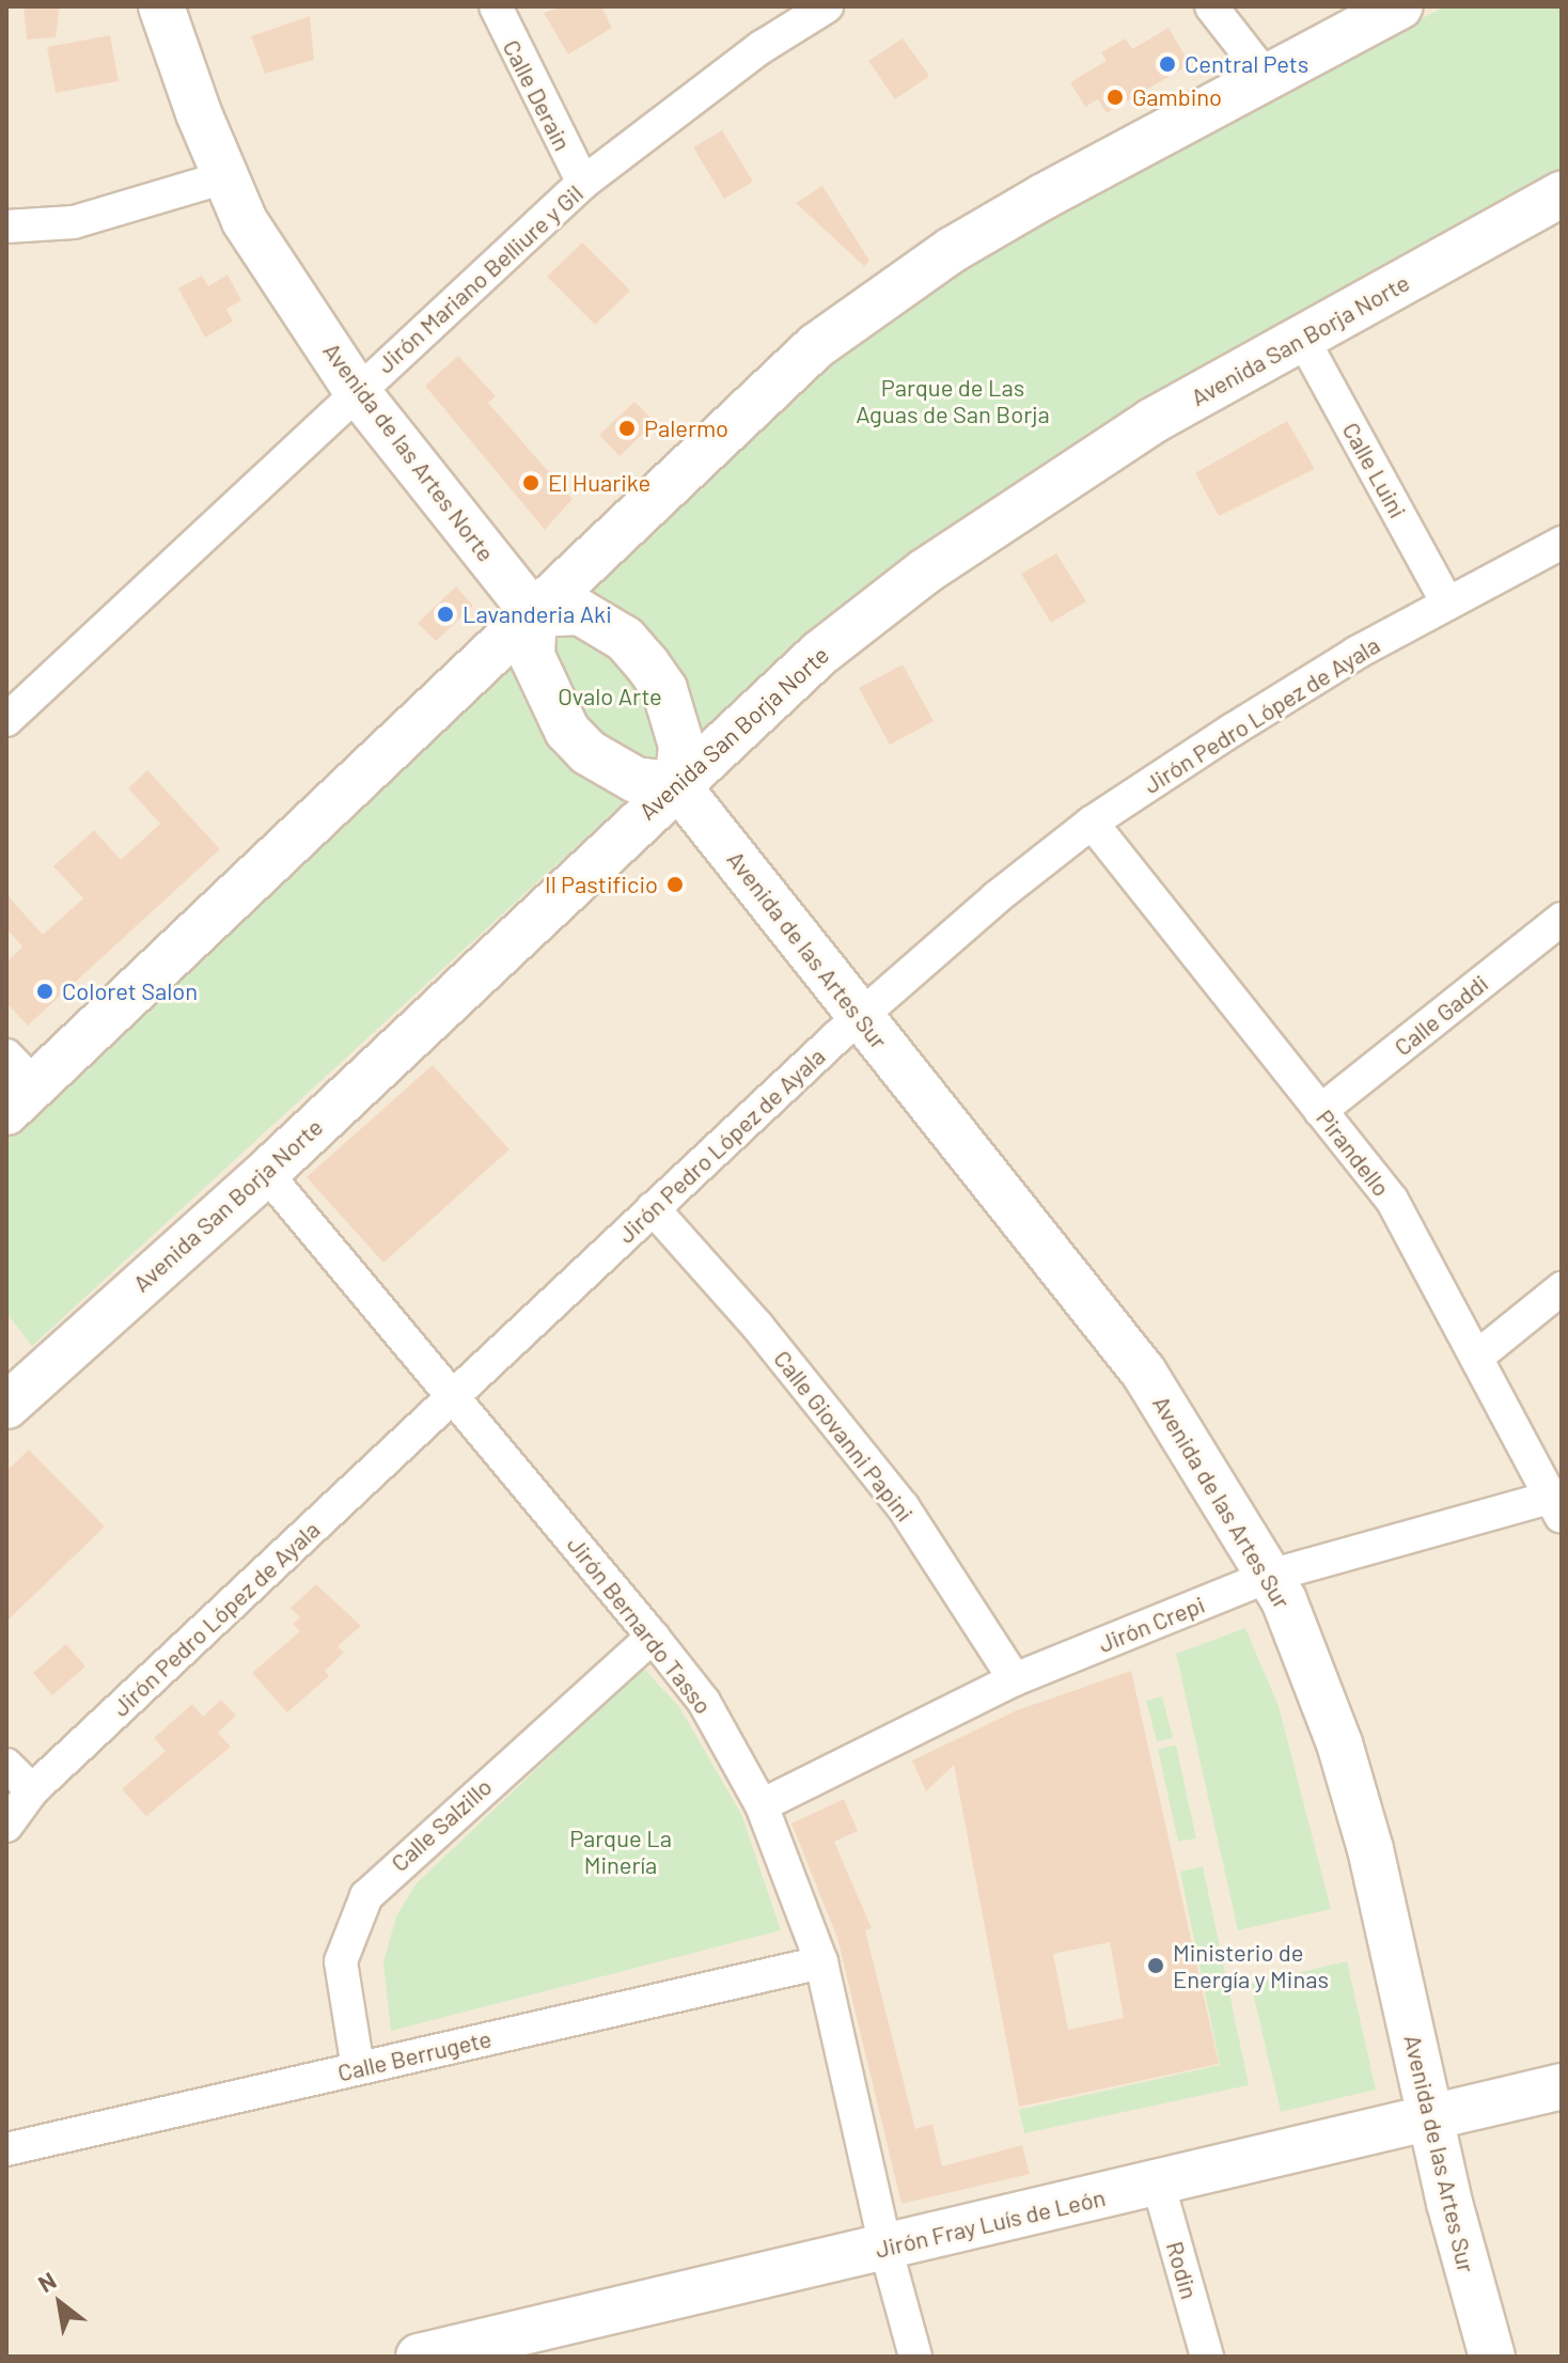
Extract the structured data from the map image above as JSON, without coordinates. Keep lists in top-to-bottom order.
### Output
{
  "streets": {
    "street": [
      "Calle Derain",
      "Jirón Mariano Belliure y Gil",
      "Avenida San Borja Norte",
      "Avenida de las Artes Norte",
      "Calle Luini",
      "Jirón Pedro López de Ayala",
      "Avenida de las Artes Sur",
      "Calle Gaddi",
      "Pirandello",
      "Calle Giovanni Papini",
      "Jirón Crepi",
      "Jirón Bernardo Tasso",
      "Calle Salzillo",
      "Calle Berrugete",
      "Jirón Fray Luís de León",
      "Rodin"
    ]
  },
  "crossings": [
    ["Calle Derain", "Jirón Mariano Belliure y Gil"],
    ["Jirón Mariano Belliure y Gil", "Avenida de las Artes Norte"],
    ["Avenida San Borja Norte", "Calle Luini"],
    ["Avenida San Borja Norte", "Avenida de las Artes Sur"],
    ["Avenida San Borja Norte", "Jirón Bernardo Tasso"],
    ["Calle Luini", "Jirón Pedro López de Ayala"],
    ["Jirón Pedro López de Ayala", "Avenida de las Artes Sur"],
    ["Jirón Pedro López de Ayala", "Pirandello"],
    ["Jirón Pedro López de Ayala", "Calle Giovanni Papini"],
    ["Jirón Pedro López de Ayala", "Jirón Bernardo Tasso"],
    ["Avenida de las Artes Sur", "Jirón Crepi"],
    ["Avenida de las Artes Sur", "Jirón Fray Luís de León"],
    ["Calle Gaddi", "Pirandello"],
    ["Pirandello", "Jirón Crepi"],
    ["Calle Giovanni Papini", "Jirón Crepi"],
    ["Jirón Crepi", "Jirón Bernardo Tasso"],
    ["Jirón Bernardo Tasso", "Calle Salzillo"],
    ["Jirón Bernardo Tasso", "Calle Berrugete"],
    ["Jirón Bernardo Tasso", "Jirón Fray Luís de León"],
    ["Calle Salzillo", "Calle Berrugete"],
    ["Jirón Fray Luís de León", "Rodin"]
  ],
  "parks": ["Parque de Las Aguas de San Borja", "Ovalo Arte", "Parque La Minería"],
  "places": [
    "Central Pets",
    "Gambino",
    "Palermo",
    "El Huarike",
    "Lavanderia Aki",
    "Il Pastificio",
    "Coloret Salon",
    "Ministerio de Energía y Minas"
  ],
  "north": "top left"
}
